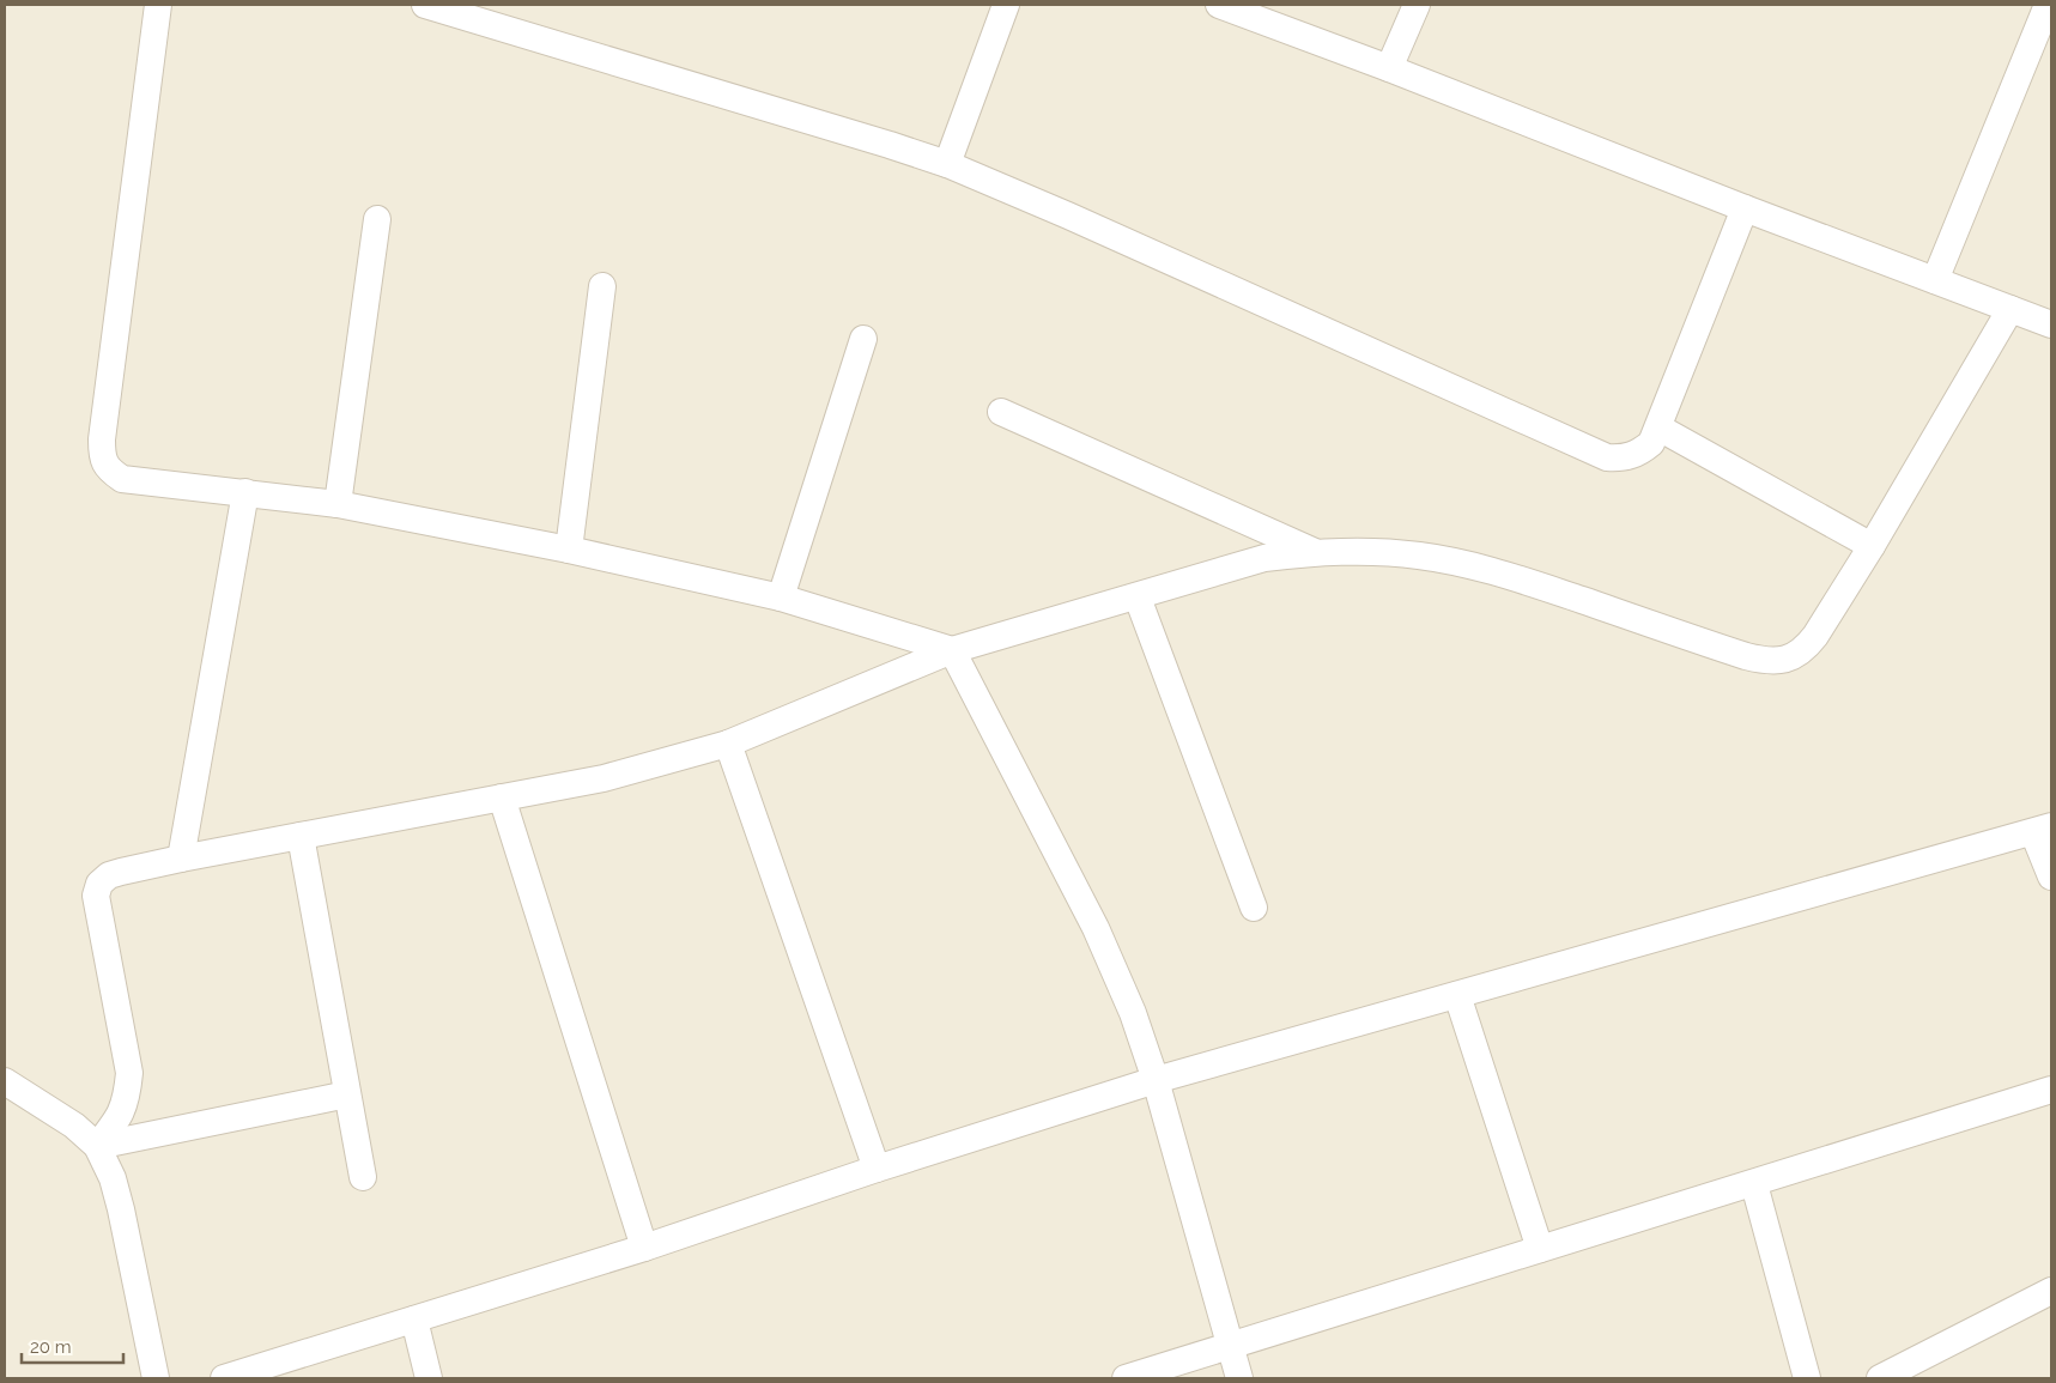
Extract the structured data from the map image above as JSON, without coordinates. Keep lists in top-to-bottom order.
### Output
{
  "scale_bar": "20 m"
}
